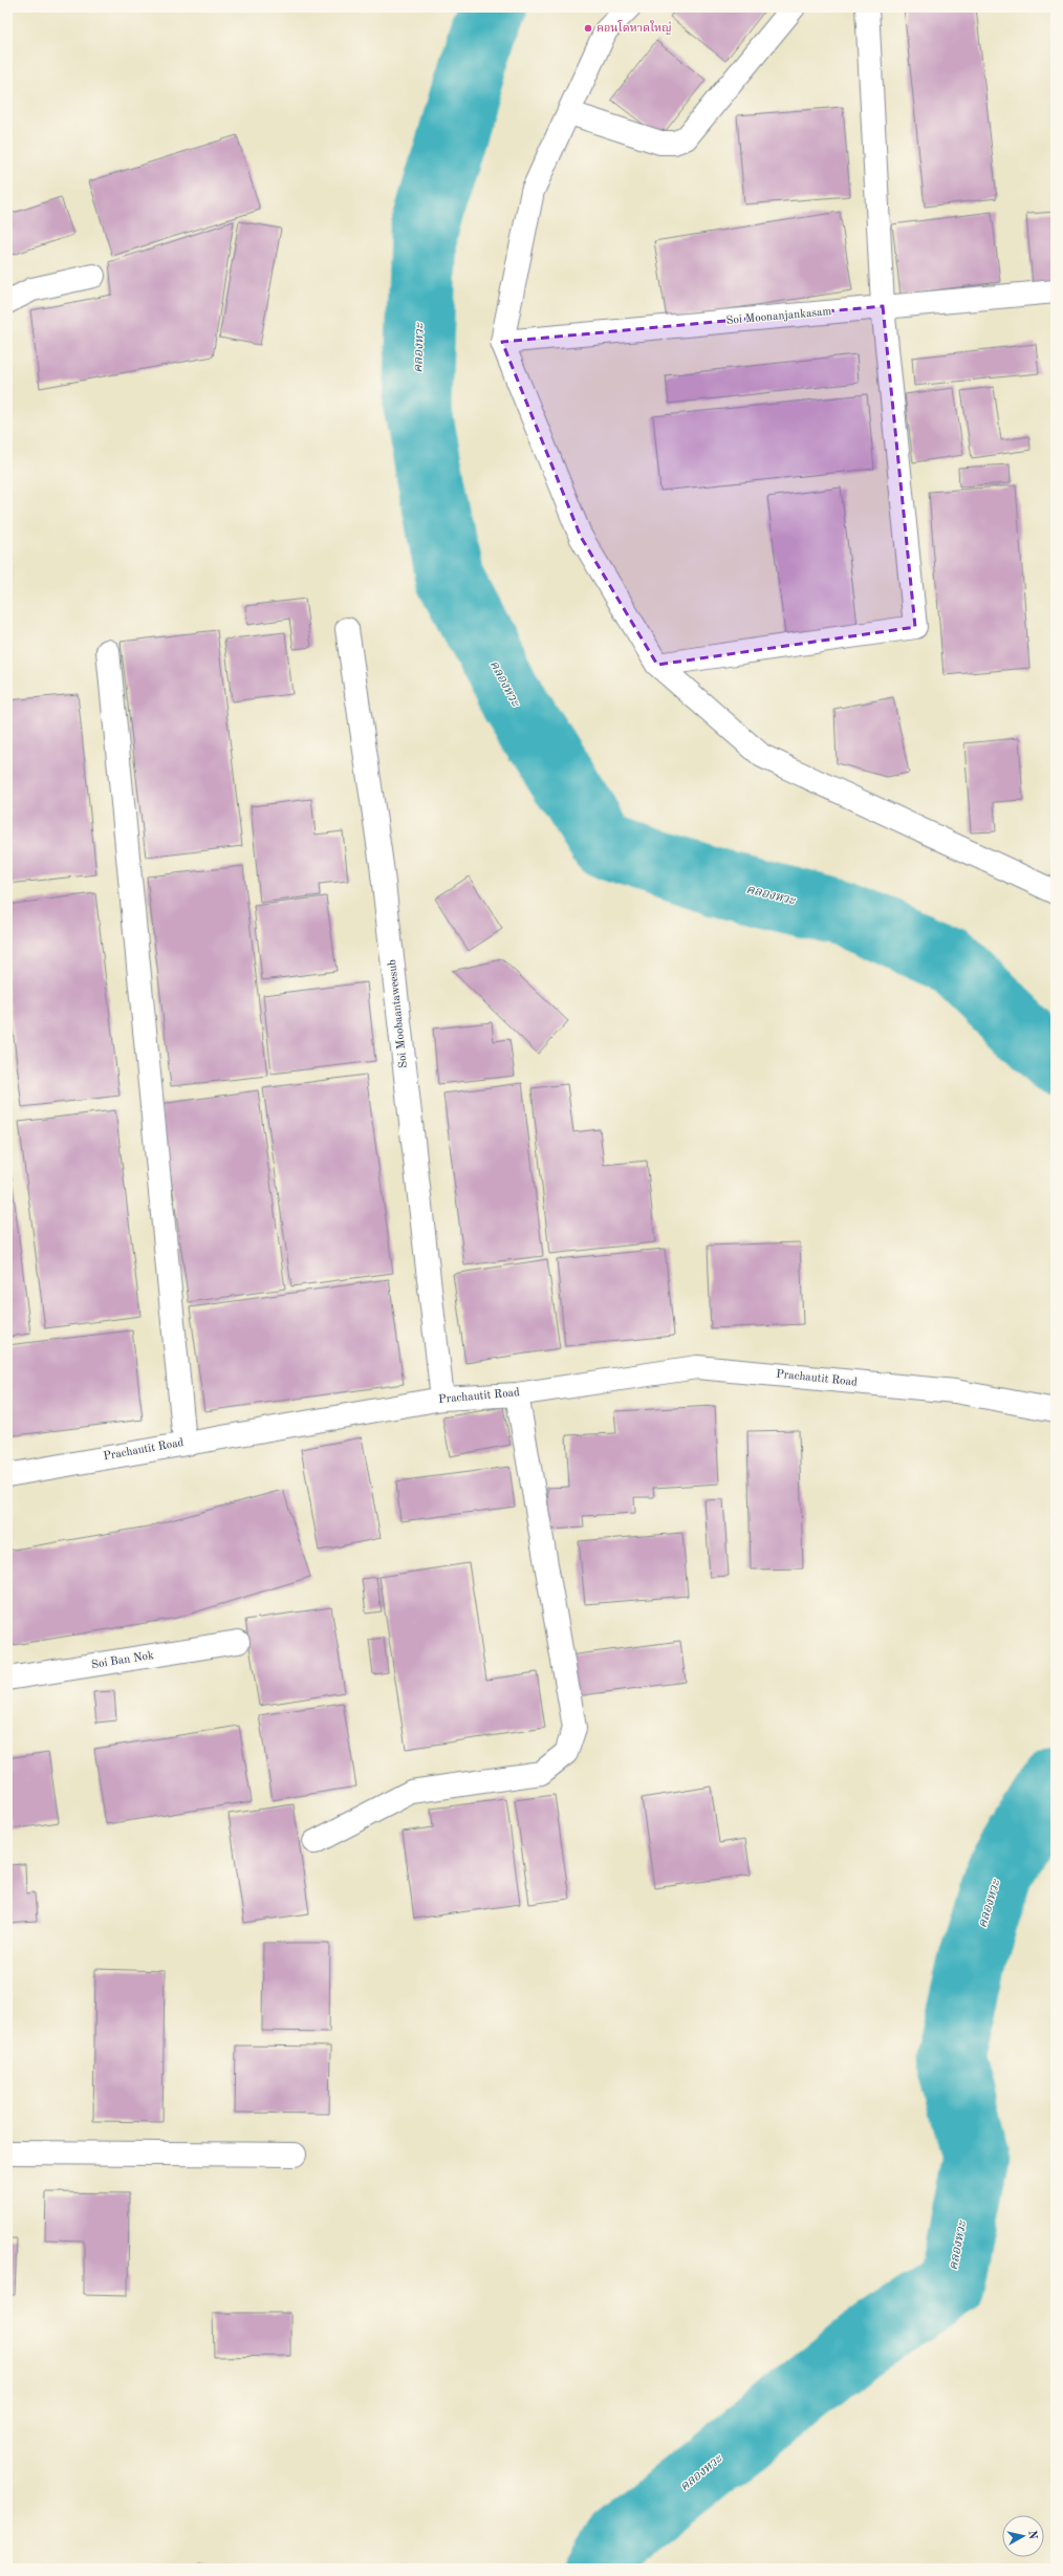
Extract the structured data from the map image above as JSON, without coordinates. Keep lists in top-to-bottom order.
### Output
{
  "streets": {
    "street": [
      "Soi Moonanjankasam",
      "Soi Moobaantaweesub",
      "Prachautit Road",
      "Soi Ban Nok"
    ]
  },
  "crossings": [
    ["Soi Moobaantaweesub", "Prachautit Road"]
  ],
  "water": ["คลองหวะ"],
  "places": ["คอนโดหาดใหญ่"],
  "north": "right"
}
